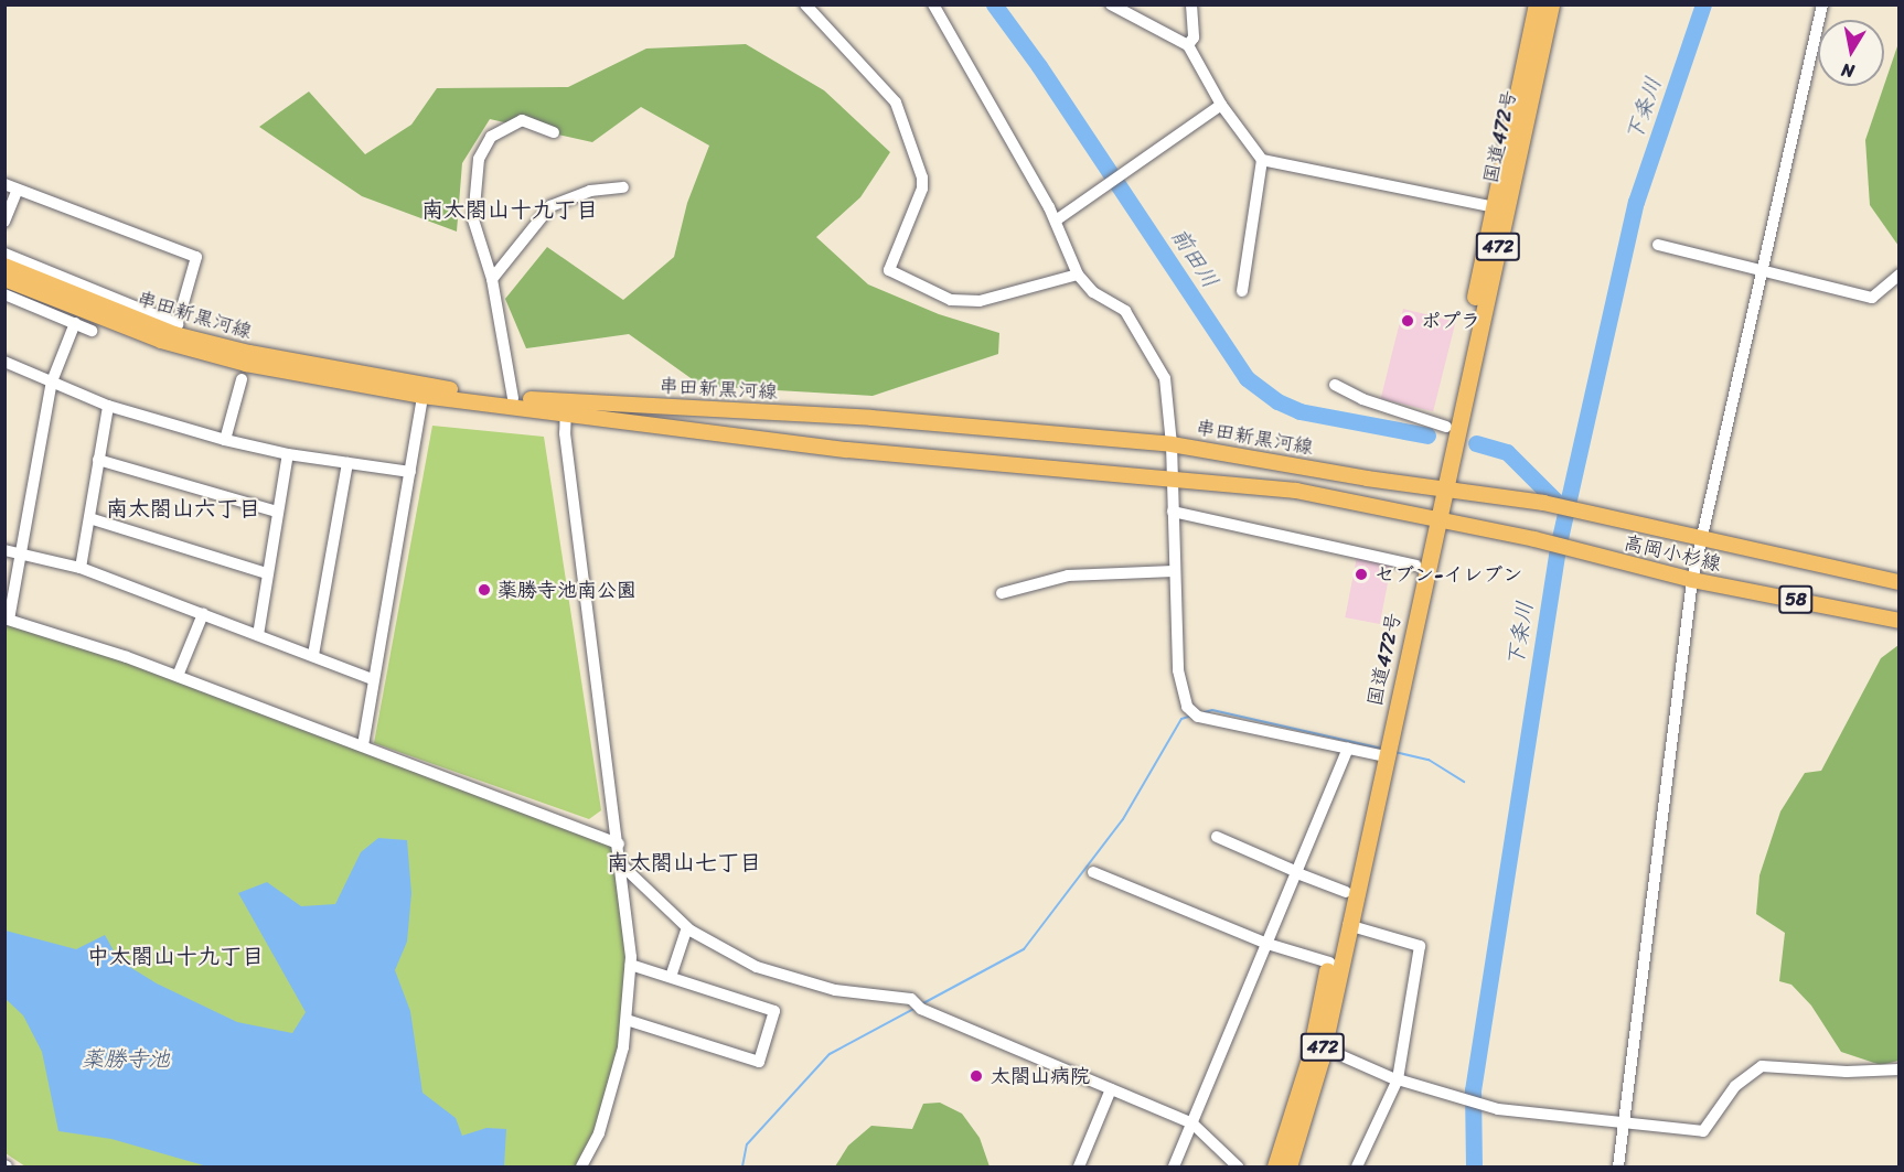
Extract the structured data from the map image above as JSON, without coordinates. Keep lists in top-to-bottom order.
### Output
{
  "streets": {
    "highway": ["国道472号", "472"],
    "main road": ["串田新黒河線", "高岡小杉線", "58"]
  },
  "crossings": [
    ["国道472号", "串田新黒河線"],
    ["国道472号", "高岡小杉線"],
    ["串田新黒河線", "高岡小杉線"]
  ],
  "districts": [
    "南太閤山十九丁目",
    "南太閤山六丁目",
    "南太閤山七丁目",
    "中太閤山十九丁目"
  ],
  "water": ["下条川", "前田川", "薬勝寺池"],
  "places": [
    "ポプラ",
    "セブン-イレブン",
    "薬勝寺池南公園",
    "太閤山病院"
  ],
  "north": "bottom"
}
